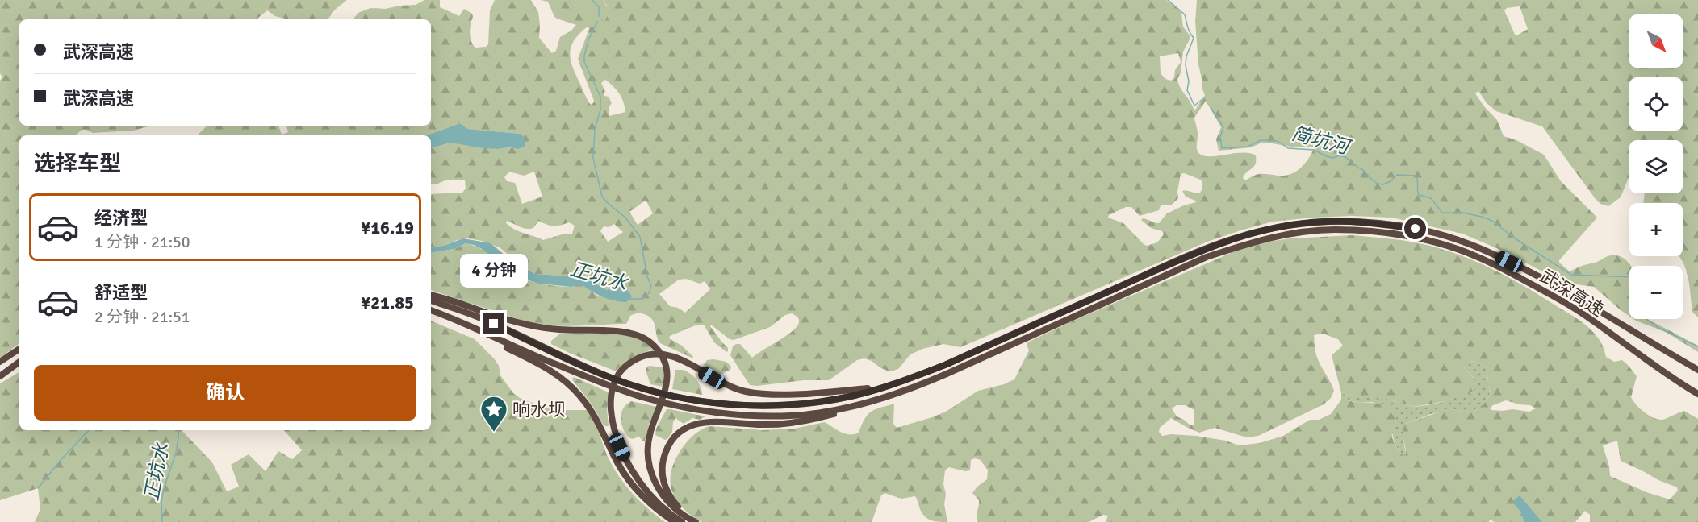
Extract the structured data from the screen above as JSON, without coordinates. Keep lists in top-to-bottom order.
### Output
{
  "streets": {
    "highway": ["武深高速"]
  },
  "water": ["简坑河", "正坑水"],
  "places": {
    "place": ["响水坝"]
  },
  "north": "bottom right",
  "page": {
    "map_buttons": ["+", "−"],
    "banner": ["武深高速", "武深高速"],
    "heading": "选择车型",
    "list": [
      {
        "name": "经济型",
        "note": "1 分钟 · 21:50",
        "value": "¥16.19"
      },
      {
        "name": "舒适型",
        "note": "2 分钟 · 21:51",
        "value": "¥21.85"
      }
    ],
    "bubble": "4 分钟",
    "buttons": "确认"
  }
}
